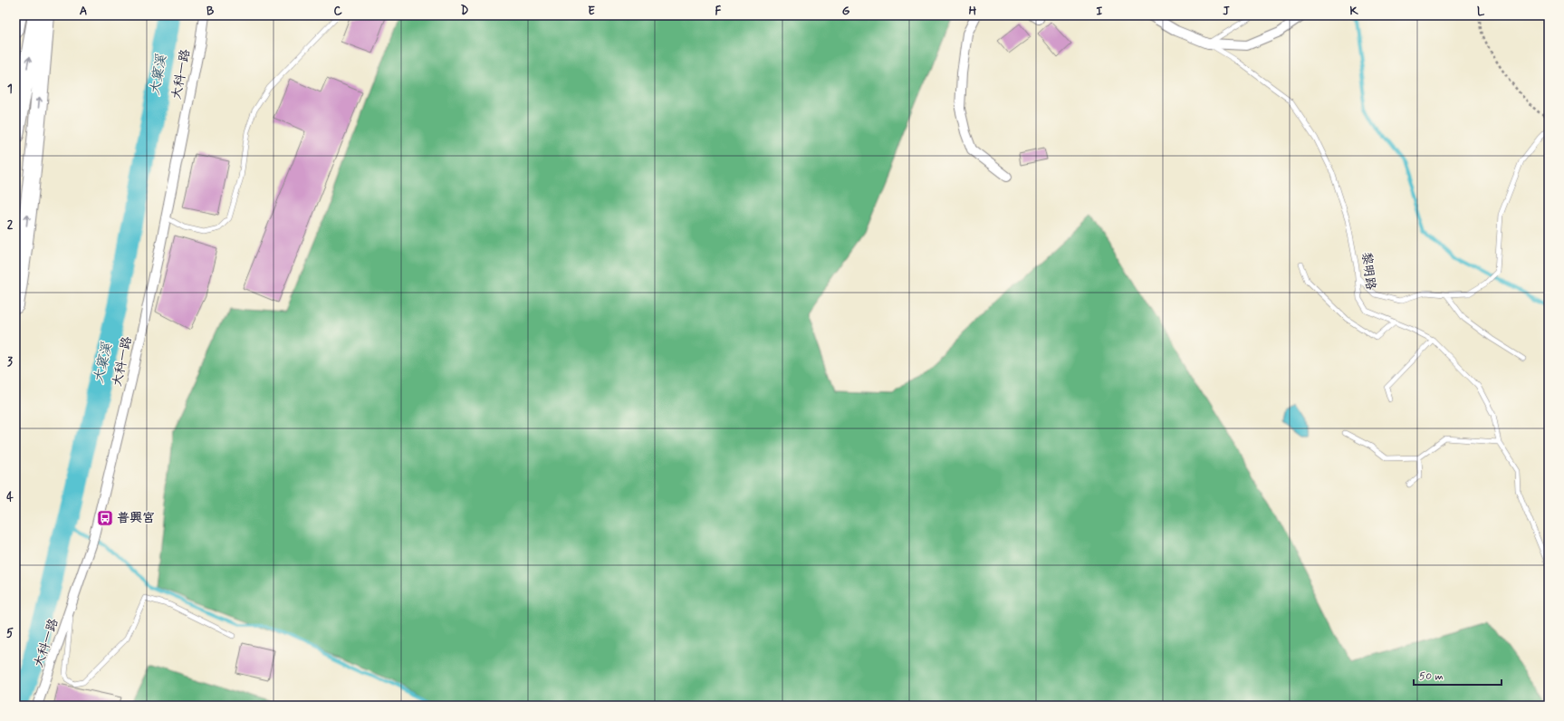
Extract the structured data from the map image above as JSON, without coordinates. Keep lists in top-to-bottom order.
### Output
{
  "streets": {
    "street": ["大科一路", "黎明路"]
  },
  "water": ["大窠溪"],
  "places": {
    "bus stop": ["普興宮"]
  },
  "scale_bar": "50 m",
  "grid": {
    "columns": [
      "A",
      "B",
      "C",
      "D",
      "E",
      "F",
      "G",
      "H",
      "I",
      "J",
      "K",
      "L"
    ],
    "rows": [
      "1",
      "2",
      "3",
      "4",
      "5"
    ]
  }
}
